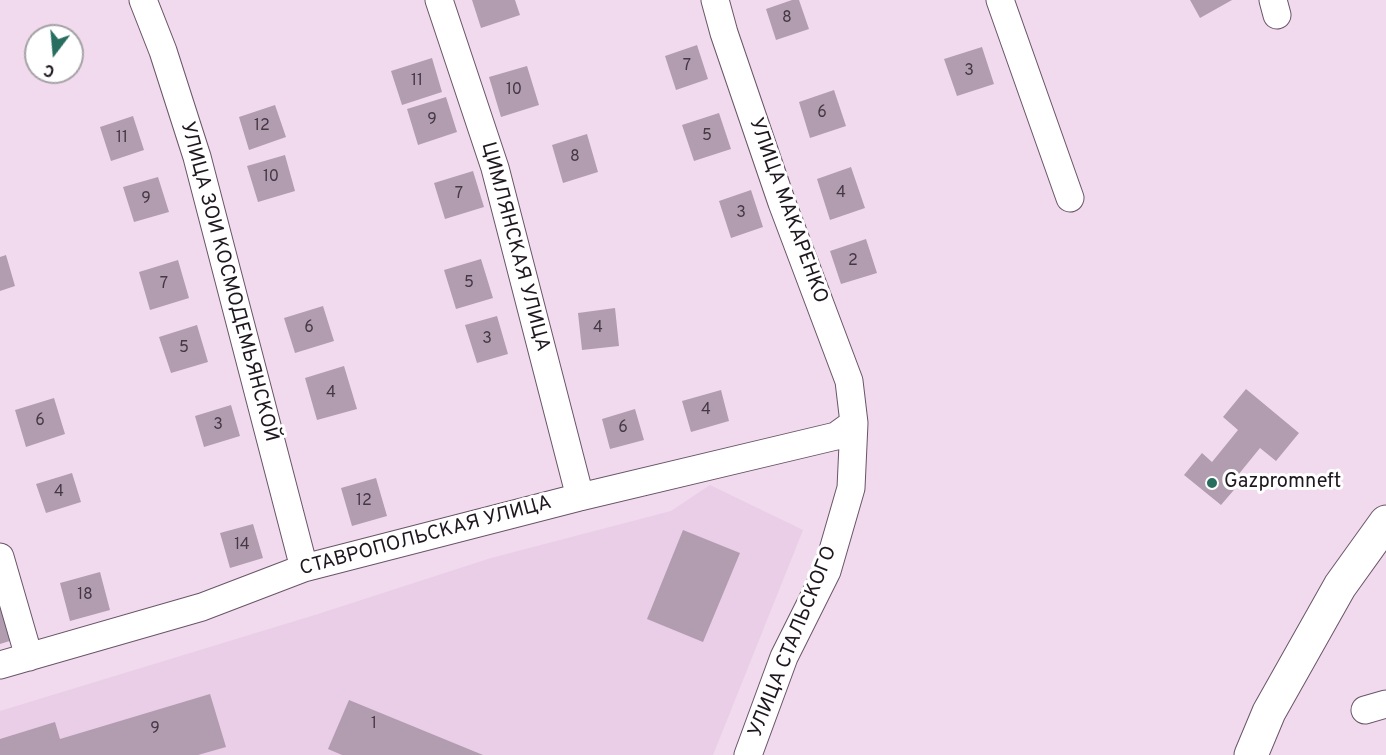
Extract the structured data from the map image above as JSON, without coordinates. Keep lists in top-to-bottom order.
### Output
{
  "streets": {
    "street": [
      "УЛИЦА МАКАРЕНКО",
      "ЦИМЛЯНСКАЯ УЛИЦА",
      "УЛИЦА ЗОИ КОСМОДЕМЬЯНСКОЙ",
      "СТАВРОПОЛЬСКАЯ УЛИЦА",
      "УЛИЦА СТАЛЬСКОГО"
    ]
  },
  "crossings": [
    ["УЛИЦА МАКАРЕНКО", "СТАВРОПОЛЬСКАЯ УЛИЦА"],
    ["УЛИЦА МАКАРЕНКО", "УЛИЦА СТАЛЬСКОГО"],
    ["ЦИМЛЯНСКАЯ УЛИЦА", "СТАВРОПОЛЬСКАЯ УЛИЦА"],
    ["УЛИЦА ЗОИ КОСМОДЕМЬЯНСКОЙ", "СТАВРОПОЛЬСКАЯ УЛИЦА"],
    ["СТАВРОПОЛЬСКАЯ УЛИЦА", "УЛИЦА СТАЛЬСКОГО"]
  ],
  "places": ["Gazpromneft"],
  "house_numbers": [
    "8",
    "7",
    "3",
    "11",
    "10",
    "6",
    "9",
    "12",
    "5",
    "11",
    "8",
    "10",
    "4",
    "7",
    "9",
    "3",
    "2",
    "5",
    "7",
    "6",
    "4",
    "3",
    "5",
    "4",
    "4",
    "6",
    "3",
    "6",
    "4",
    "12",
    "14",
    "18",
    "1",
    "9"
  ],
  "north": "bottom"
}
